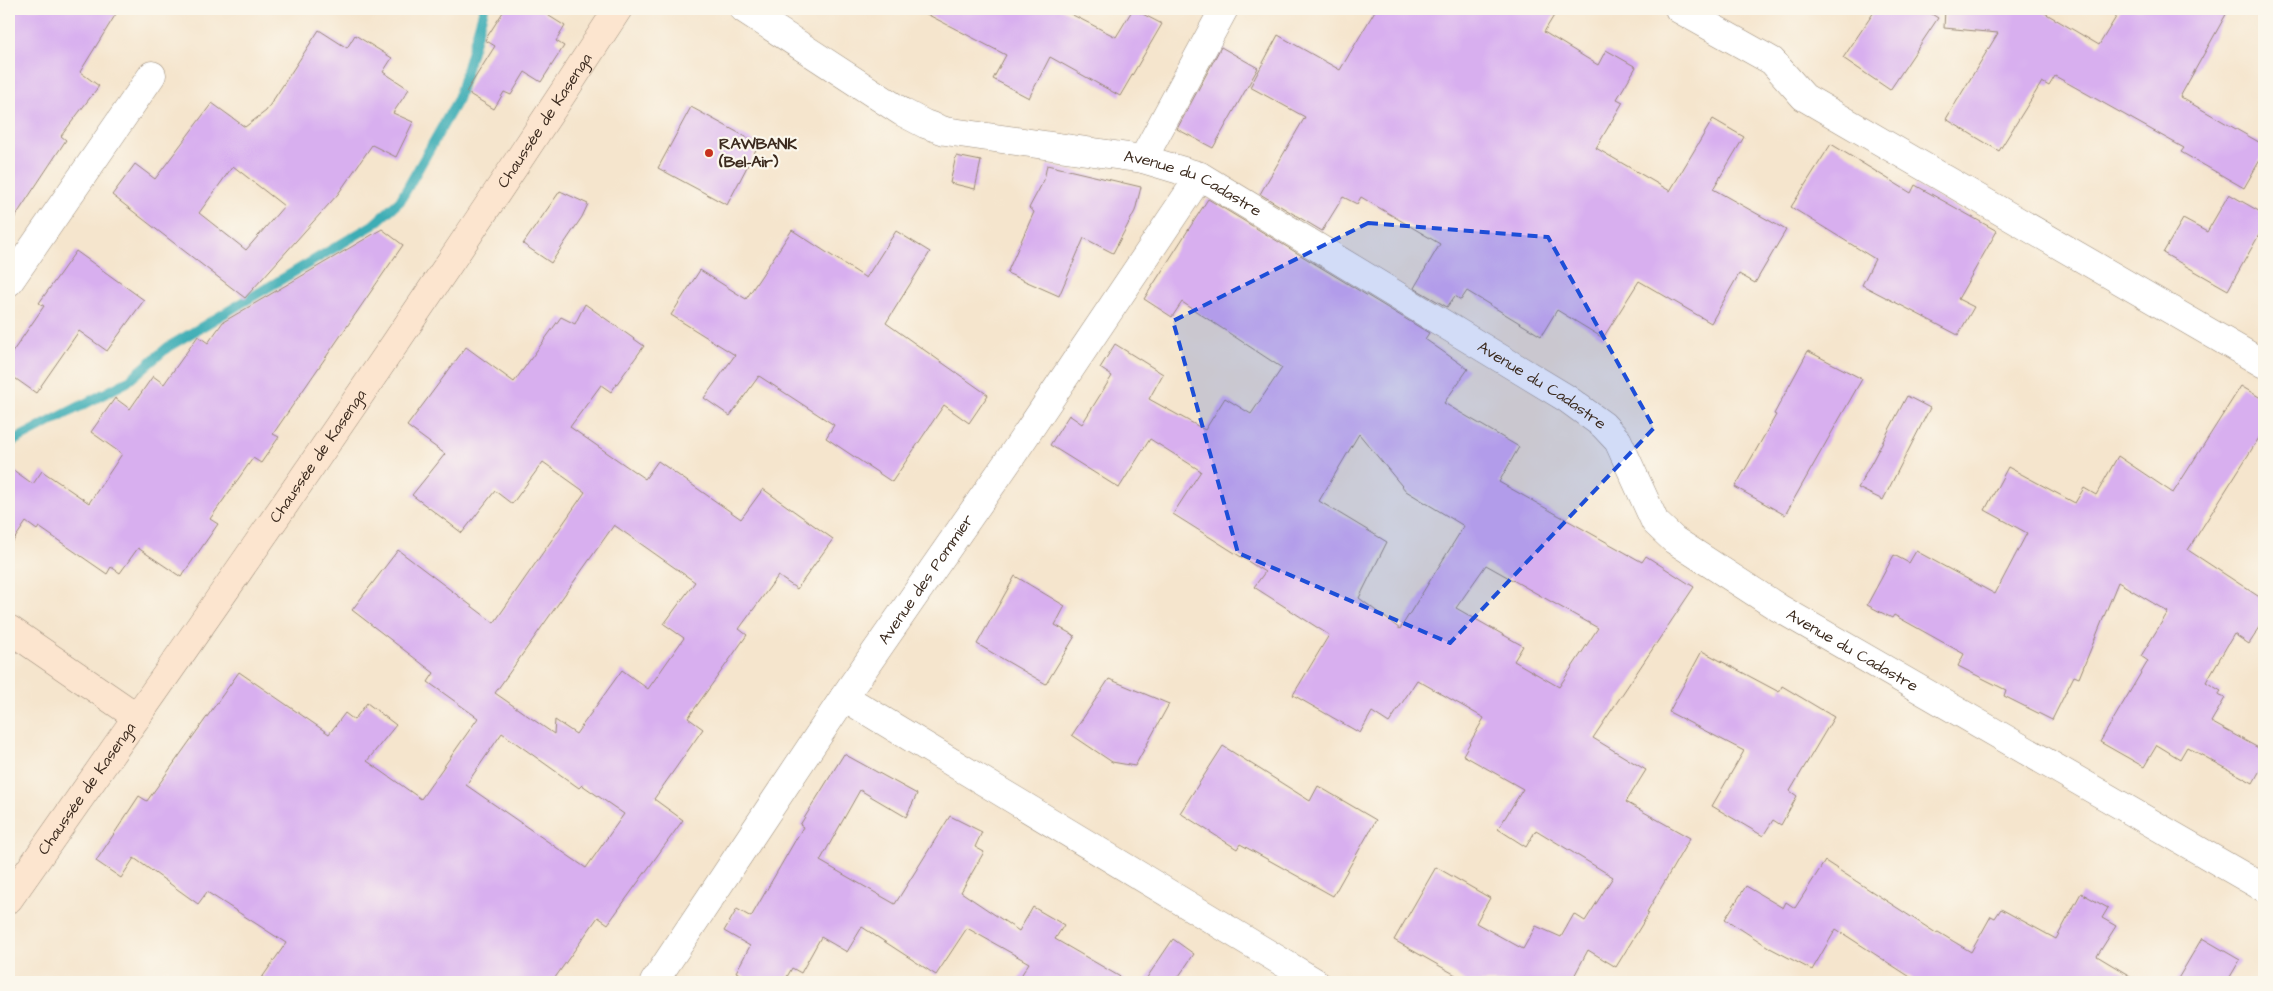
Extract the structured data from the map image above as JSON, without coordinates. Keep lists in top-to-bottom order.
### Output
{
  "streets": {
    "main road": ["Chaussée de Kasenga"],
    "street": ["Avenue du Cadastre", "Avenue des Pommier"]
  },
  "crossings": [
    ["Avenue du Cadastre", "Avenue des Pommier"]
  ],
  "places": ["RAWBANK (Bel-Air)"]
}
